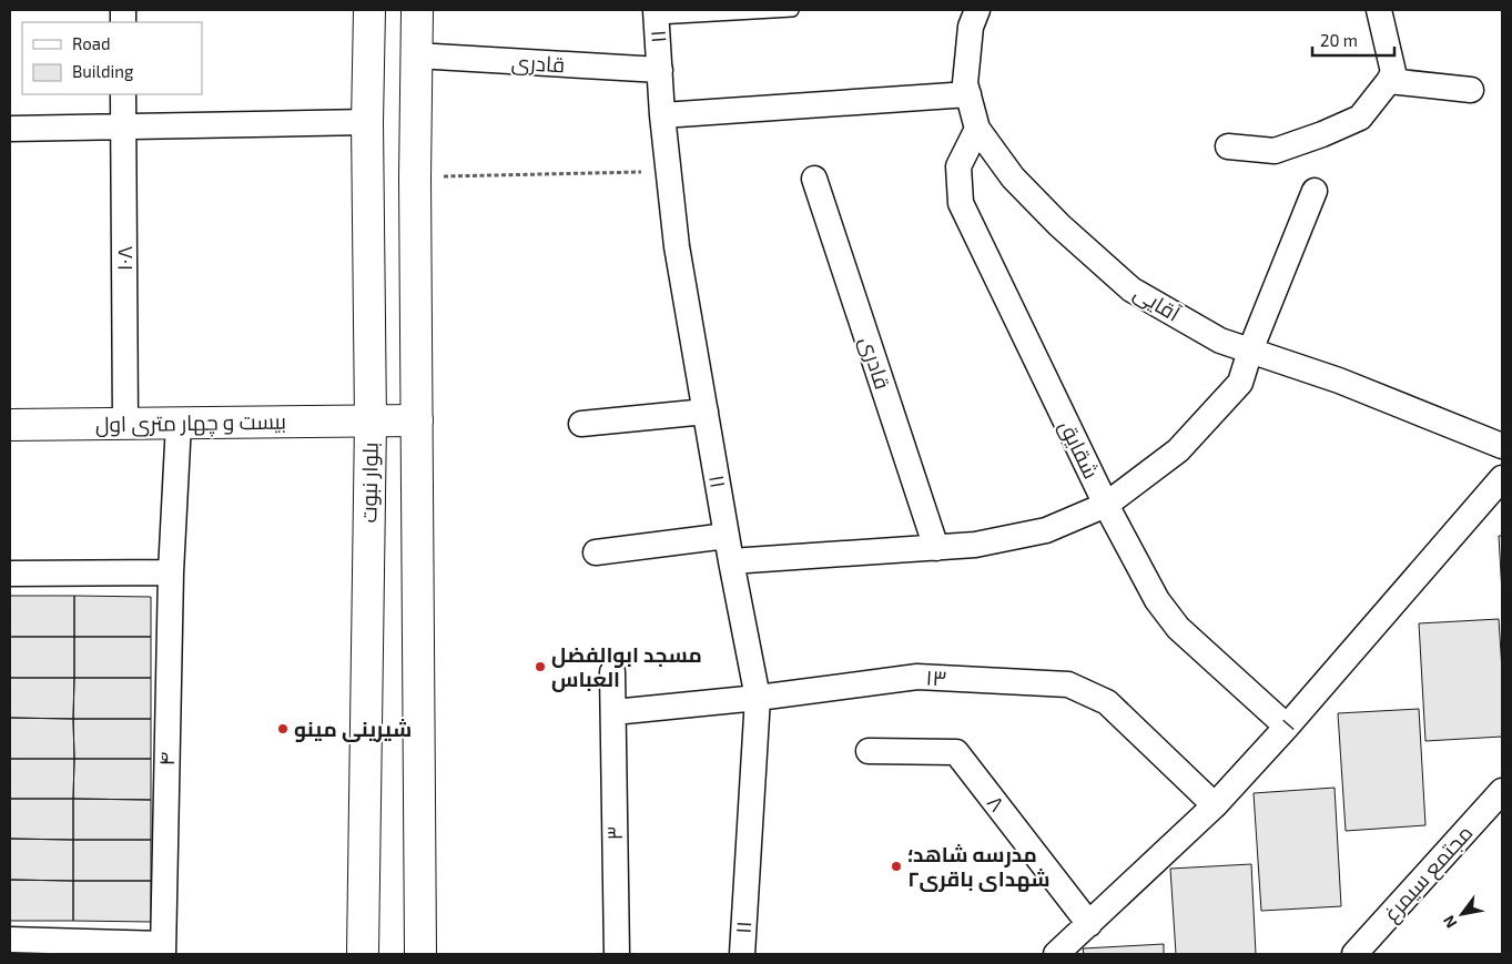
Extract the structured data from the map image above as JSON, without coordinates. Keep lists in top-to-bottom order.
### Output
{
  "streets": {
    "main road": ["بیست و چهار متری اول", "بلوار نبوت"],
    "street": [
      "۱۱",
      "قادری",
      "۱۰۸",
      "آقایی",
      "شقایق",
      "۱۳",
      "۱",
      "۴",
      "۸",
      "۳",
      "مجتمع سیمرغ"
    ]
  },
  "crossings": [
    ["۱۱", "قادری"],
    ["۱۱", "۱۳"],
    ["۱۰۸", "بیست و چهار متری اول"],
    ["آقایی", "شقایق"],
    ["بیست و چهار متری اول", "بلوار نبوت"],
    ["بیست و چهار متری اول", "۴"],
    ["شقایق", "۱"],
    ["۱۳", "۱"],
    ["۱۳", "۳"],
    ["۱", "۸"]
  ],
  "places": ["مسجد ابوالفضل العباس", "شیرینی مینو", "مدرسه شاهد؛ شهدای باقری۲"],
  "legend": ["Road", "Building"],
  "scale_bar": "20 m",
  "north": "bottom left"
}
